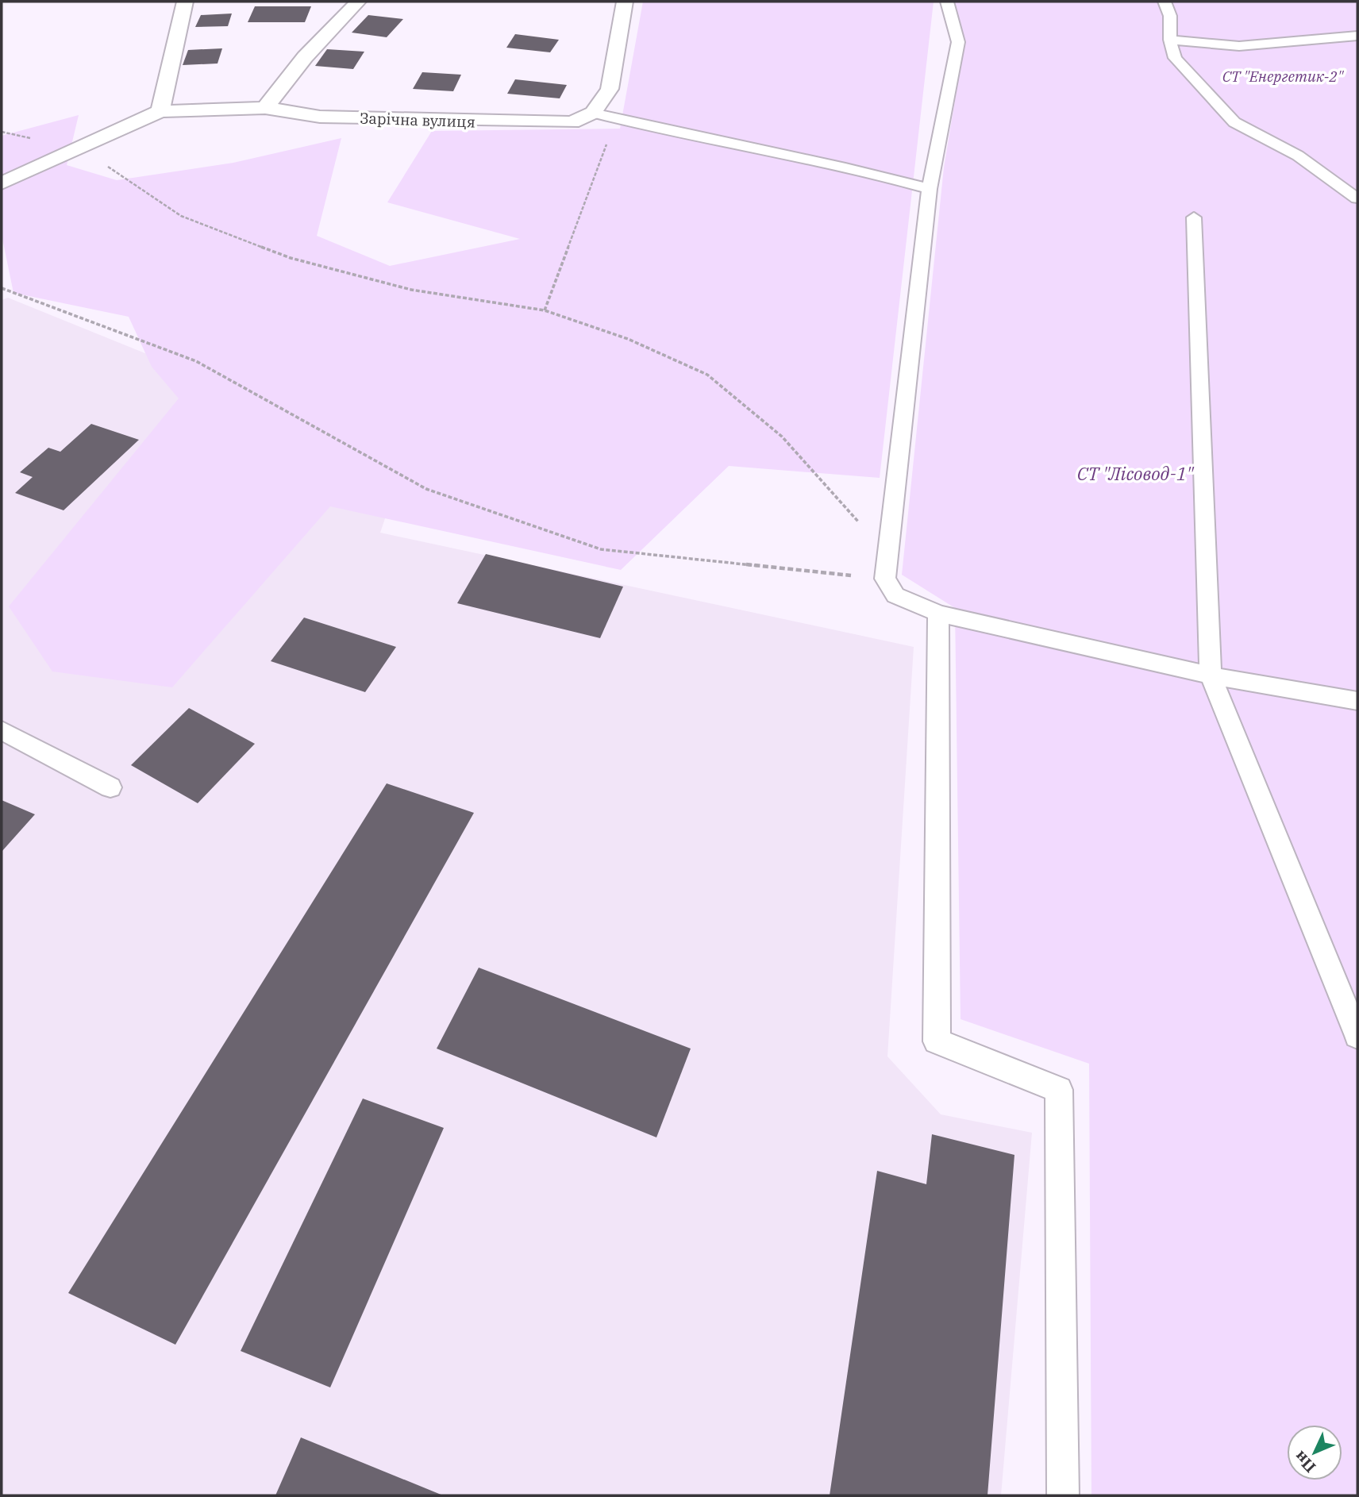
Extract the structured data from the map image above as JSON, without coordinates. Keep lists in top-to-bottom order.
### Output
{
  "streets": {
    "street": ["Зарічна вулиця"]
  },
  "parks": ["СТ \"Енергетик-2\"", "СТ \"Лісовод-1\""],
  "north": "bottom left"
}
